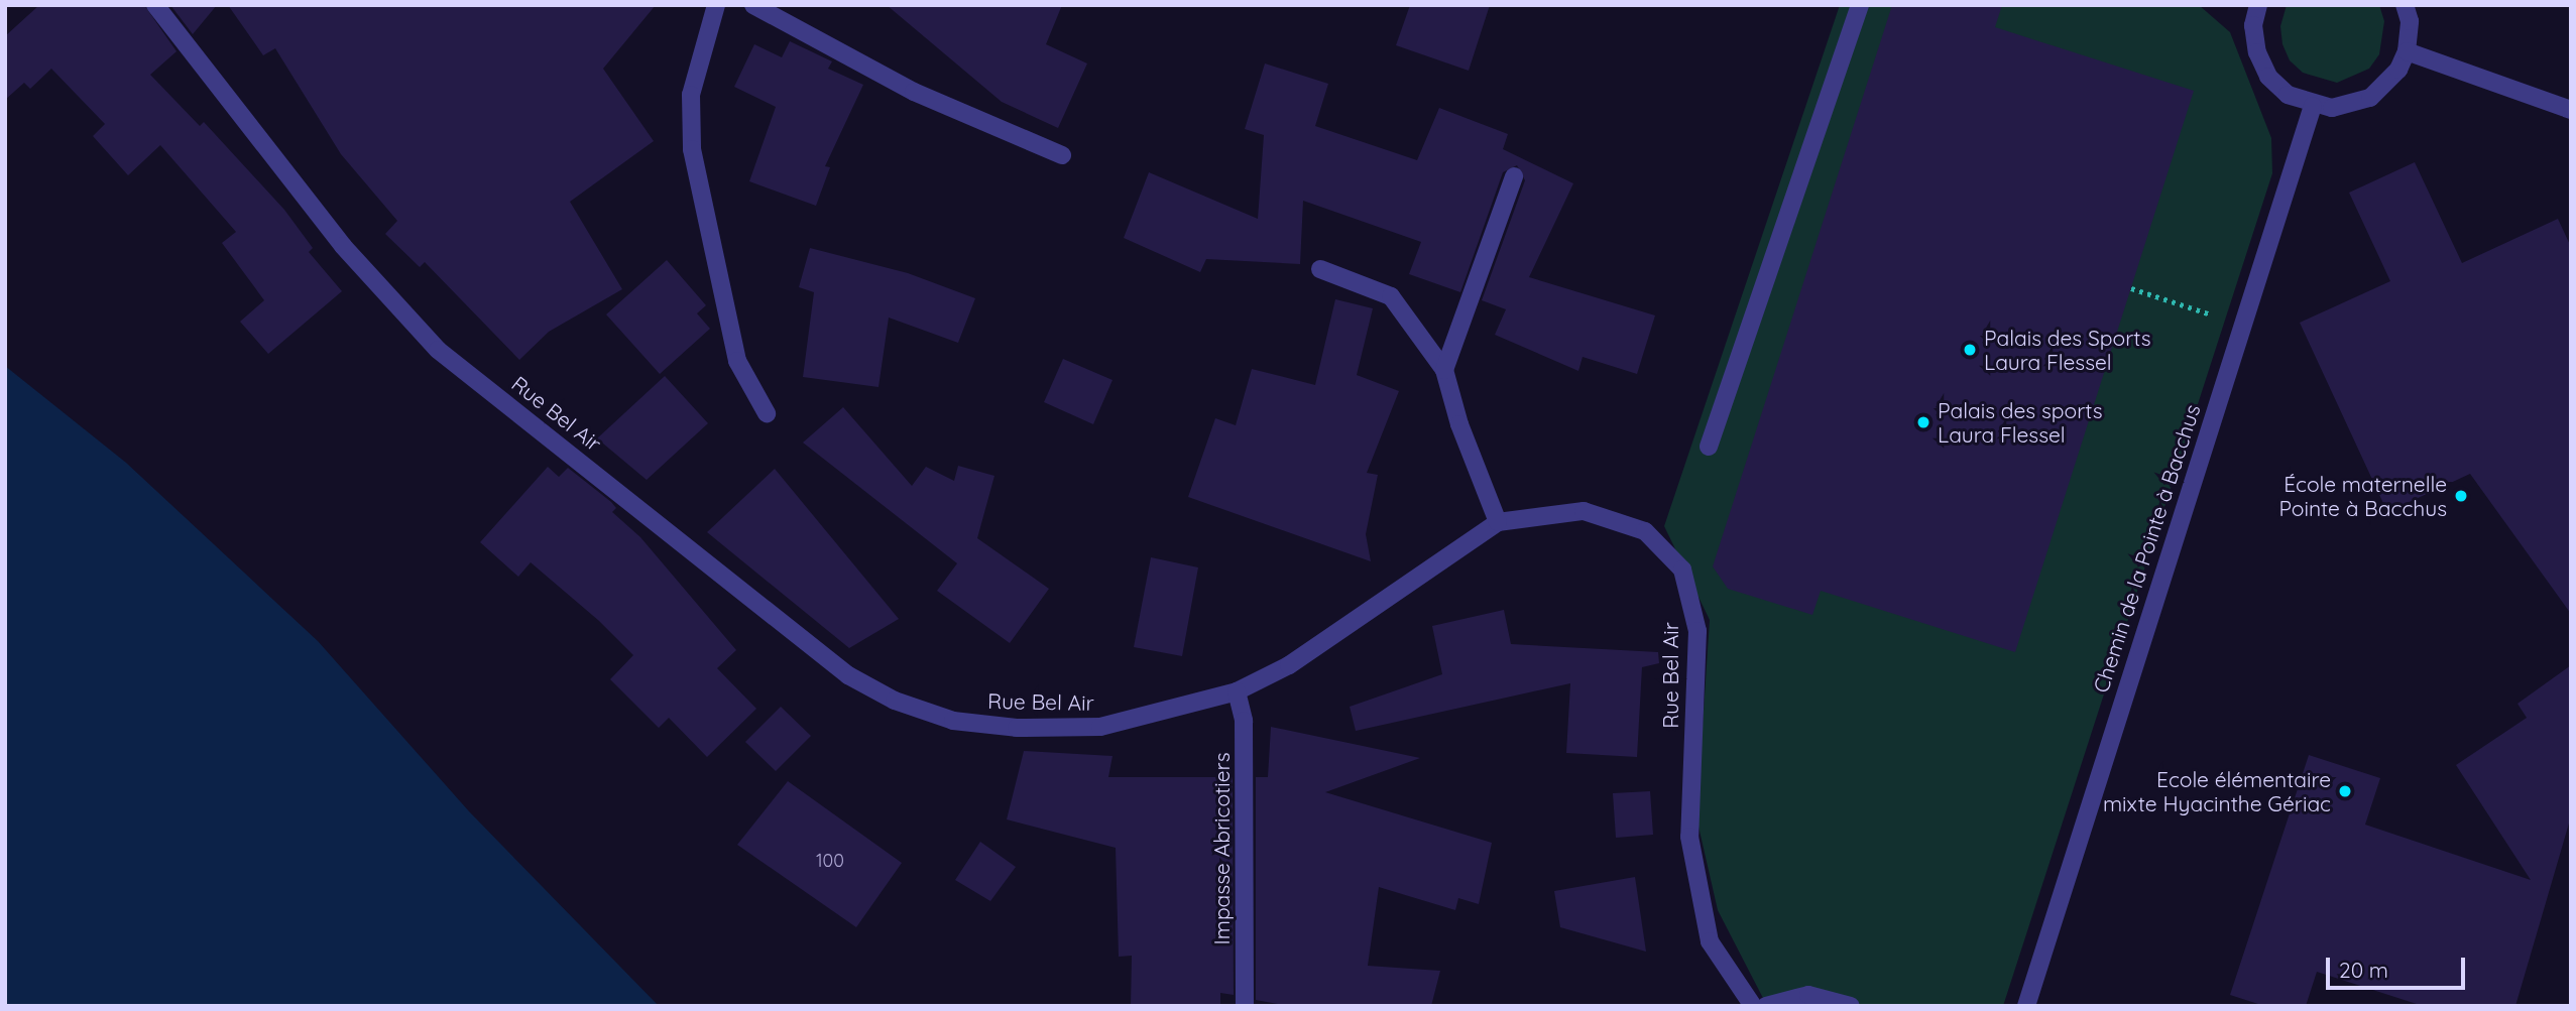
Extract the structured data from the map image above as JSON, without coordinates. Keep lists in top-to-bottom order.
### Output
{
  "streets": {
    "street": ["Rue Bel Air", "Chemin de la Pointe à Bacchus", "Impasse Abricotiers"]
  },
  "crossings": [
    ["Rue Bel Air", "Impasse Abricotiers"]
  ],
  "places": [
    "Palais des Sports Laura Flessel",
    "Palais des sports Laura Flessel",
    "École maternelle Pointe à Bacchus",
    "Ecole élémentaire mixte Hyacinthe Gériac"
  ],
  "house_numbers": ["100"],
  "scale_bar": "20 m"
}
